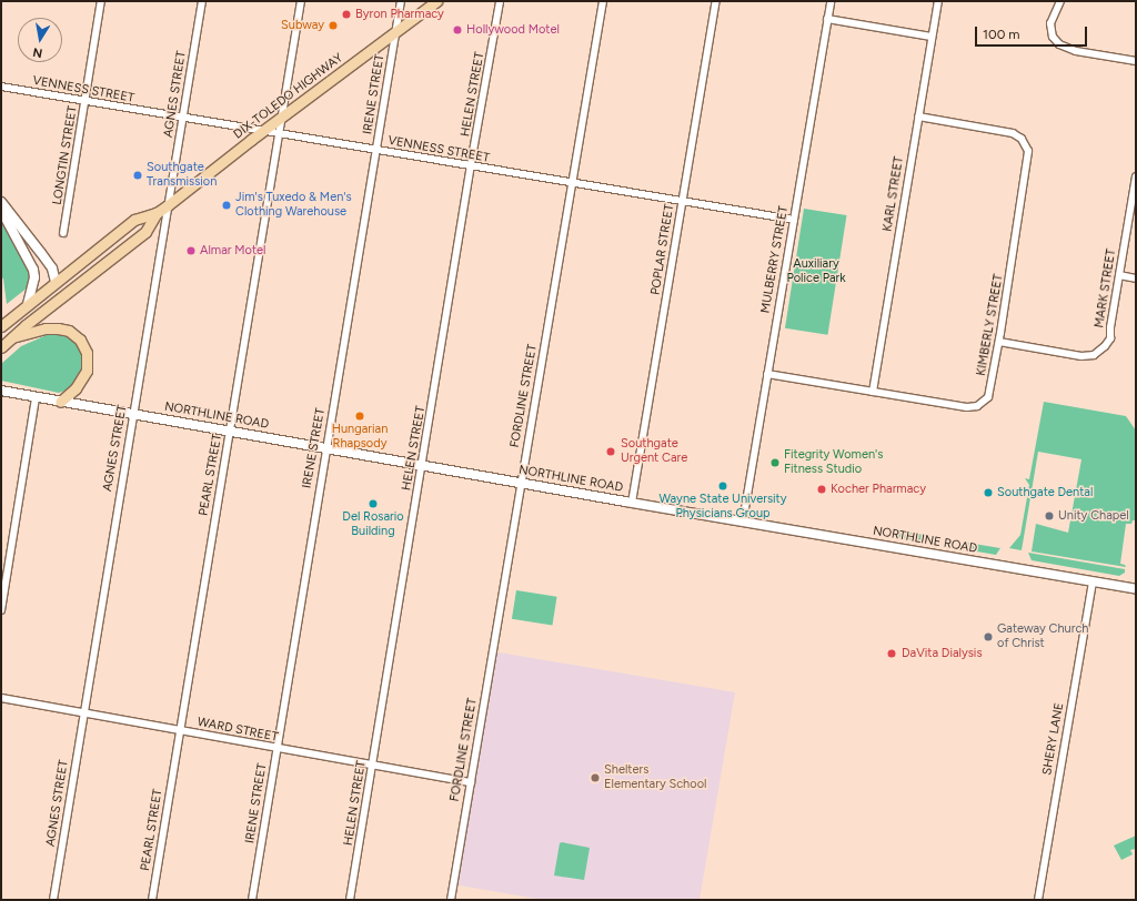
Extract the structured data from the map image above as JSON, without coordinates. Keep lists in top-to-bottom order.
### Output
{
  "streets": {
    "main road": ["DIX-TOLEDO HIGHWAY", "NORTHLINE ROAD"],
    "street": [
      "VENNESS STREET",
      "AGNES STREET",
      "IRENE STREET",
      "HELEN STREET",
      "LONGTIN STREET",
      "KARL STREET",
      "POPLAR STREET",
      "MULBERRY STREET",
      "MARK STREET",
      "KIMBERLY STREET",
      "FORDLINE STREET",
      "PEARL STREET",
      "WARD STREET",
      "SHERY LANE"
    ]
  },
  "crossings": [
    ["VENNESS STREET", "AGNES STREET"],
    ["VENNESS STREET", "IRENE STREET"],
    ["VENNESS STREET", "HELEN STREET"],
    ["VENNESS STREET", "DIX-TOLEDO HIGHWAY"],
    ["VENNESS STREET", "LONGTIN STREET"],
    ["VENNESS STREET", "POPLAR STREET"],
    ["VENNESS STREET", "MULBERRY STREET"],
    ["VENNESS STREET", "FORDLINE STREET"],
    ["VENNESS STREET", "PEARL STREET"],
    ["AGNES STREET", "DIX-TOLEDO HIGHWAY"],
    ["AGNES STREET", "NORTHLINE ROAD"],
    ["AGNES STREET", "WARD STREET"],
    ["IRENE STREET", "DIX-TOLEDO HIGHWAY"],
    ["IRENE STREET", "NORTHLINE ROAD"],
    ["IRENE STREET", "WARD STREET"],
    ["HELEN STREET", "NORTHLINE ROAD"],
    ["HELEN STREET", "WARD STREET"],
    ["DIX-TOLEDO HIGHWAY", "PEARL STREET"],
    ["KARL STREET", "KIMBERLY STREET"],
    ["POPLAR STREET", "NORTHLINE ROAD"],
    ["MULBERRY STREET", "KIMBERLY STREET"],
    ["MULBERRY STREET", "NORTHLINE ROAD"],
    ["MARK STREET", "KIMBERLY STREET"],
    ["FORDLINE STREET", "NORTHLINE ROAD"],
    ["FORDLINE STREET", "WARD STREET"],
    ["NORTHLINE ROAD", "PEARL STREET"],
    ["NORTHLINE ROAD", "SHERY LANE"],
    ["PEARL STREET", "WARD STREET"]
  ],
  "parks": ["Auxiliary Police Park"],
  "places": [
    "Byron Pharmacy",
    "Subway",
    "Hollywood Motel",
    "Southgate Transmission",
    "Jim's Tuxedo & Men's Clothing Warehouse",
    "Almar Motel",
    "Hungarian Rhapsody",
    "Southgate Urgent Care",
    "Fitegrity Women's Fitness Studio",
    "Wayne State University Physicians Group",
    "Kocher Pharmacy",
    "Southgate Dental",
    "Del Rosario Building",
    "Unity Chapel",
    "Gateway Church of Christ",
    "DaVita Dialysis",
    "Shelters Elementary School"
  ],
  "scale_bar": "100 m",
  "north": "bottom"
}
